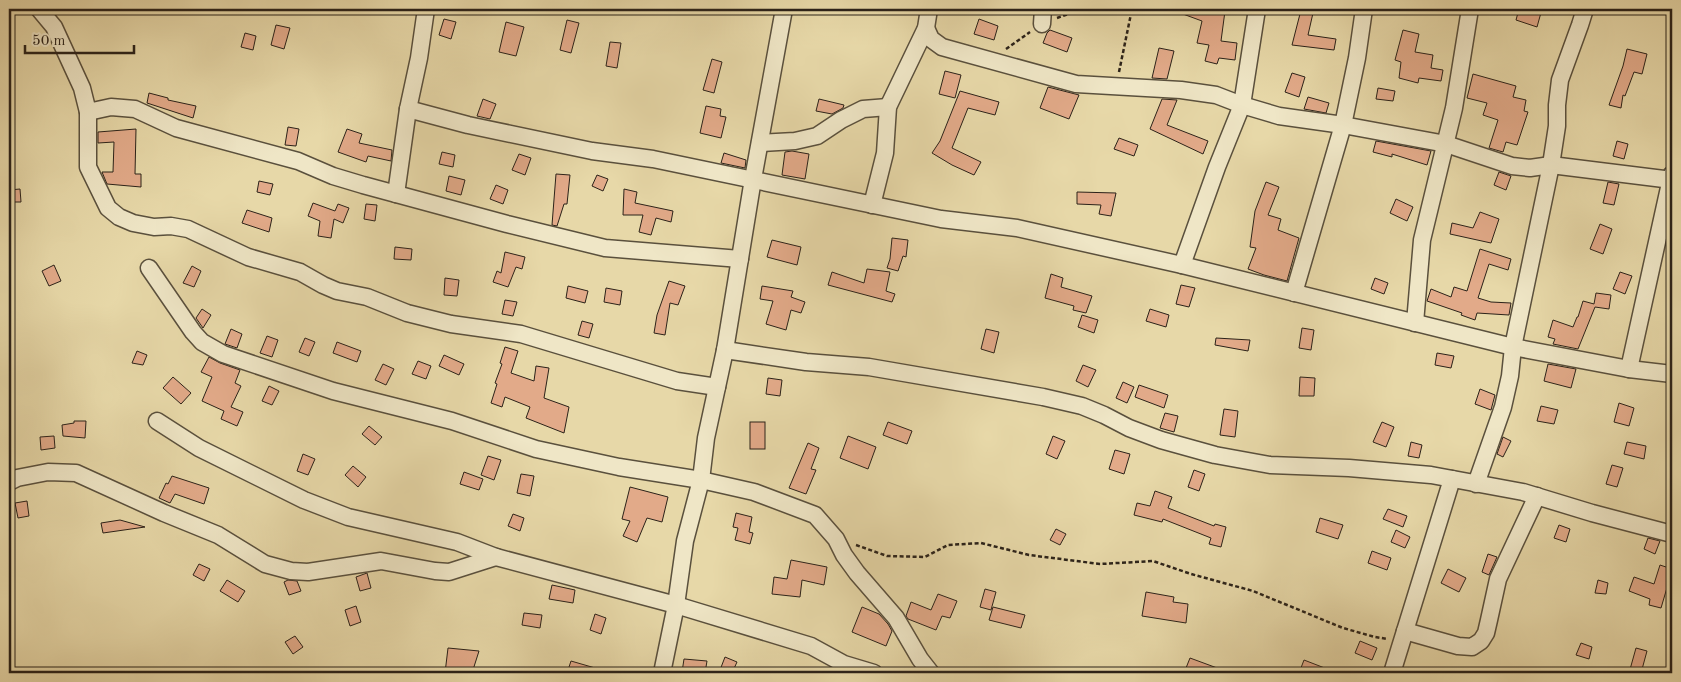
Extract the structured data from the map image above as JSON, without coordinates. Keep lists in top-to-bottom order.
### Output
{
  "scale_bar": "50 m"
}
